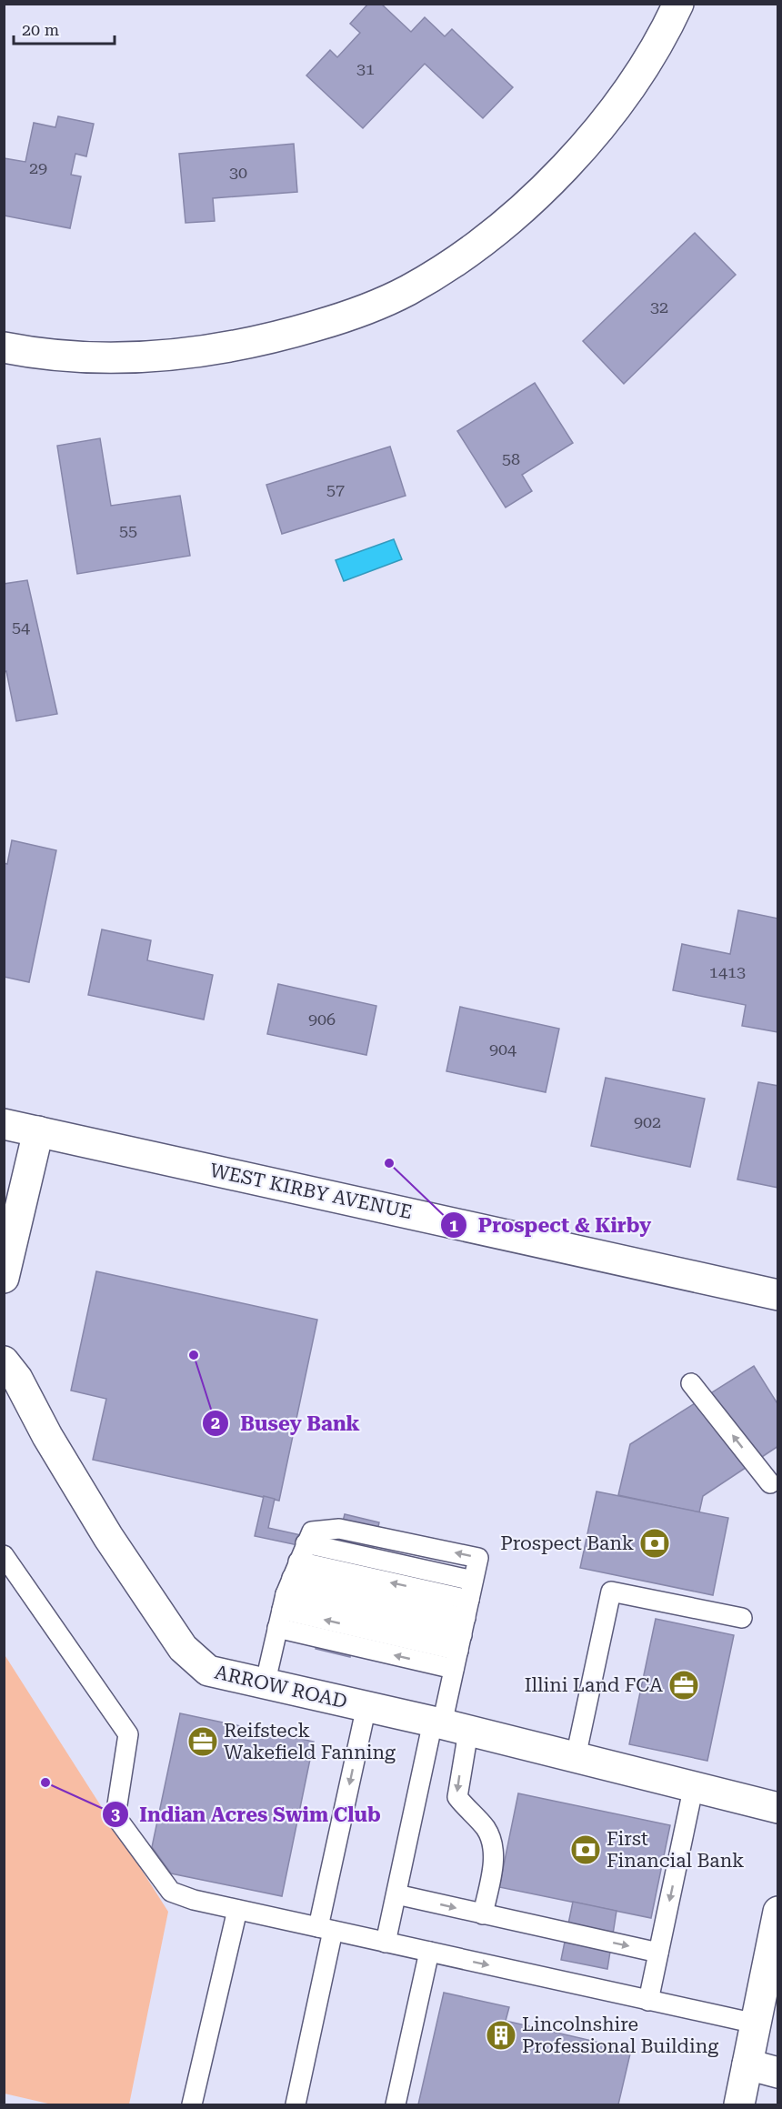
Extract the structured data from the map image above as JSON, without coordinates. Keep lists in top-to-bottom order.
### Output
{
  "streets": {
    "street": ["WEST KIRBY AVENUE", "ARROW ROAD"]
  },
  "places": {
    "other": ["Prospect & Kirby", "Busey Bank", "Indian Acres Swim Club"],
    "bank": ["Prospect Bank", "First Financial Bank"],
    "office": ["Illini Land FCA", "Reifsteck Wakefield Fanning"],
    "building": ["Lincolnshire Professional Building"]
  },
  "house_numbers": [
    "31",
    "29",
    "30",
    "32",
    "58",
    "57",
    "55",
    "54",
    "1413",
    "906",
    "904",
    "902"
  ],
  "scale_bar": "20 m"
}
